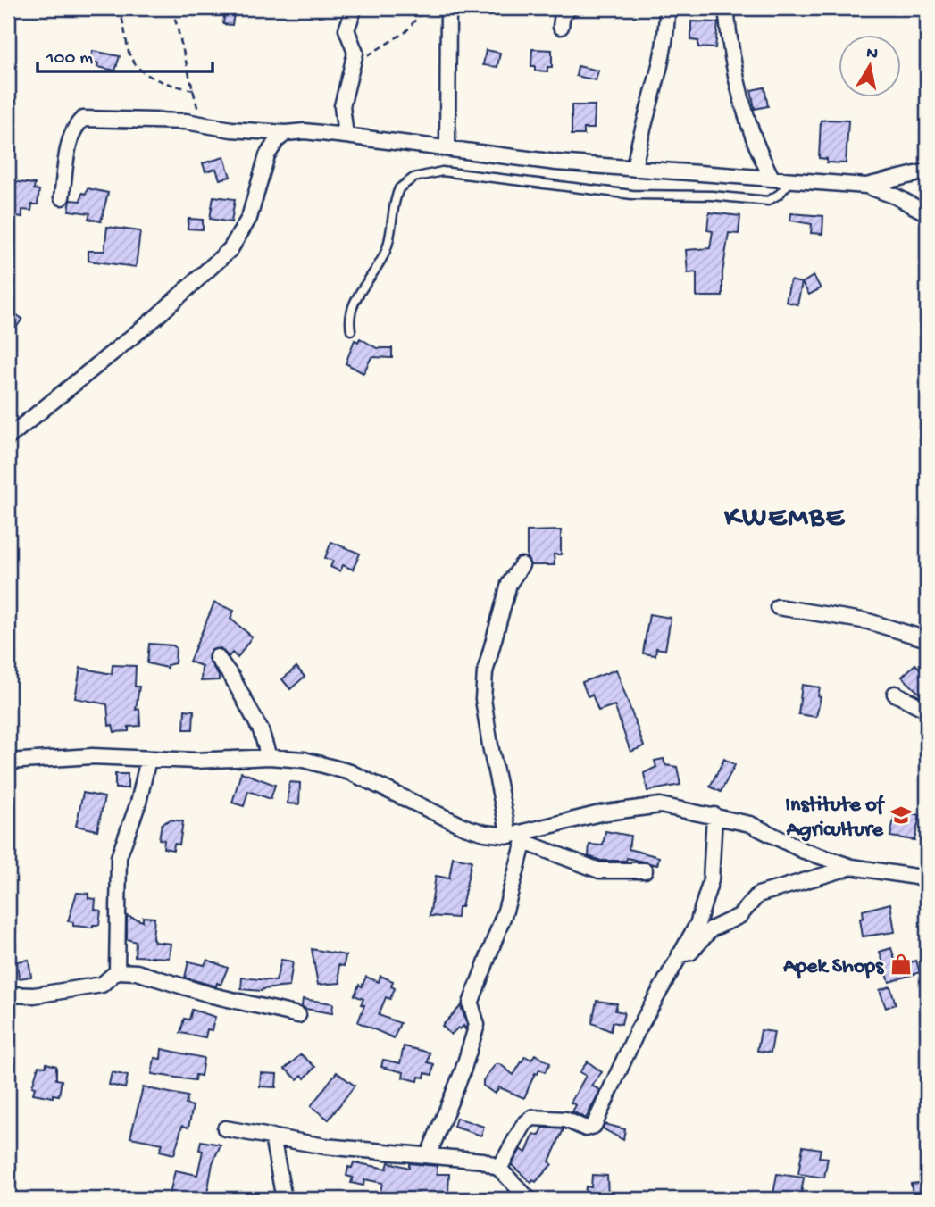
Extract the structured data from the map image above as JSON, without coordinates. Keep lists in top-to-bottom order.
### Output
{
  "districts": ["KWEMBE"],
  "places": {
    "school or university": ["Institute of Agriculture"],
    "shop": ["Apek Shops"]
  },
  "scale_bar": "100 m",
  "north": "top"
}
